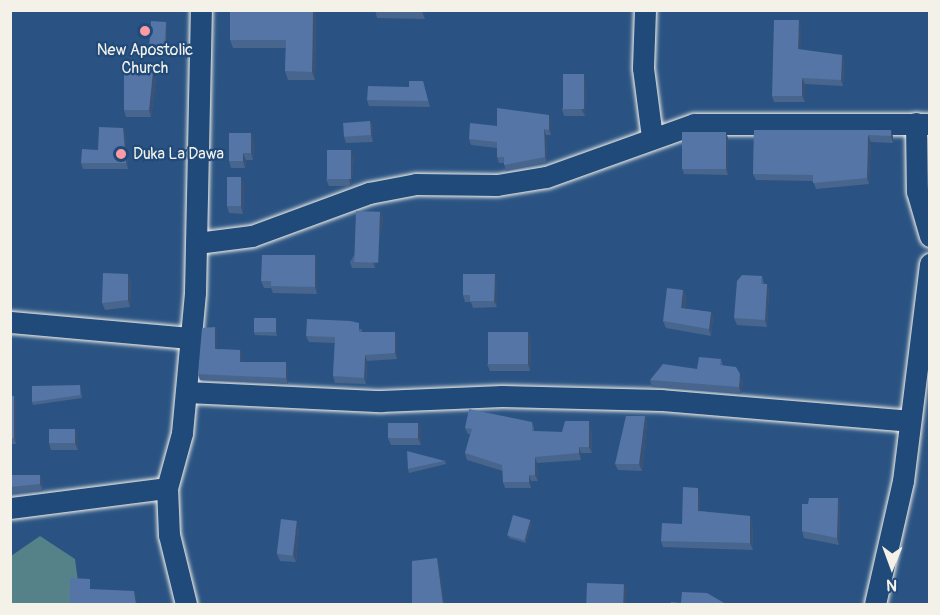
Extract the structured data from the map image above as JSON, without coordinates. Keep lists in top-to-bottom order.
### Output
{
  "places": ["New Apostolic Church", "Duka La Dawa"],
  "north": "bottom"
}
